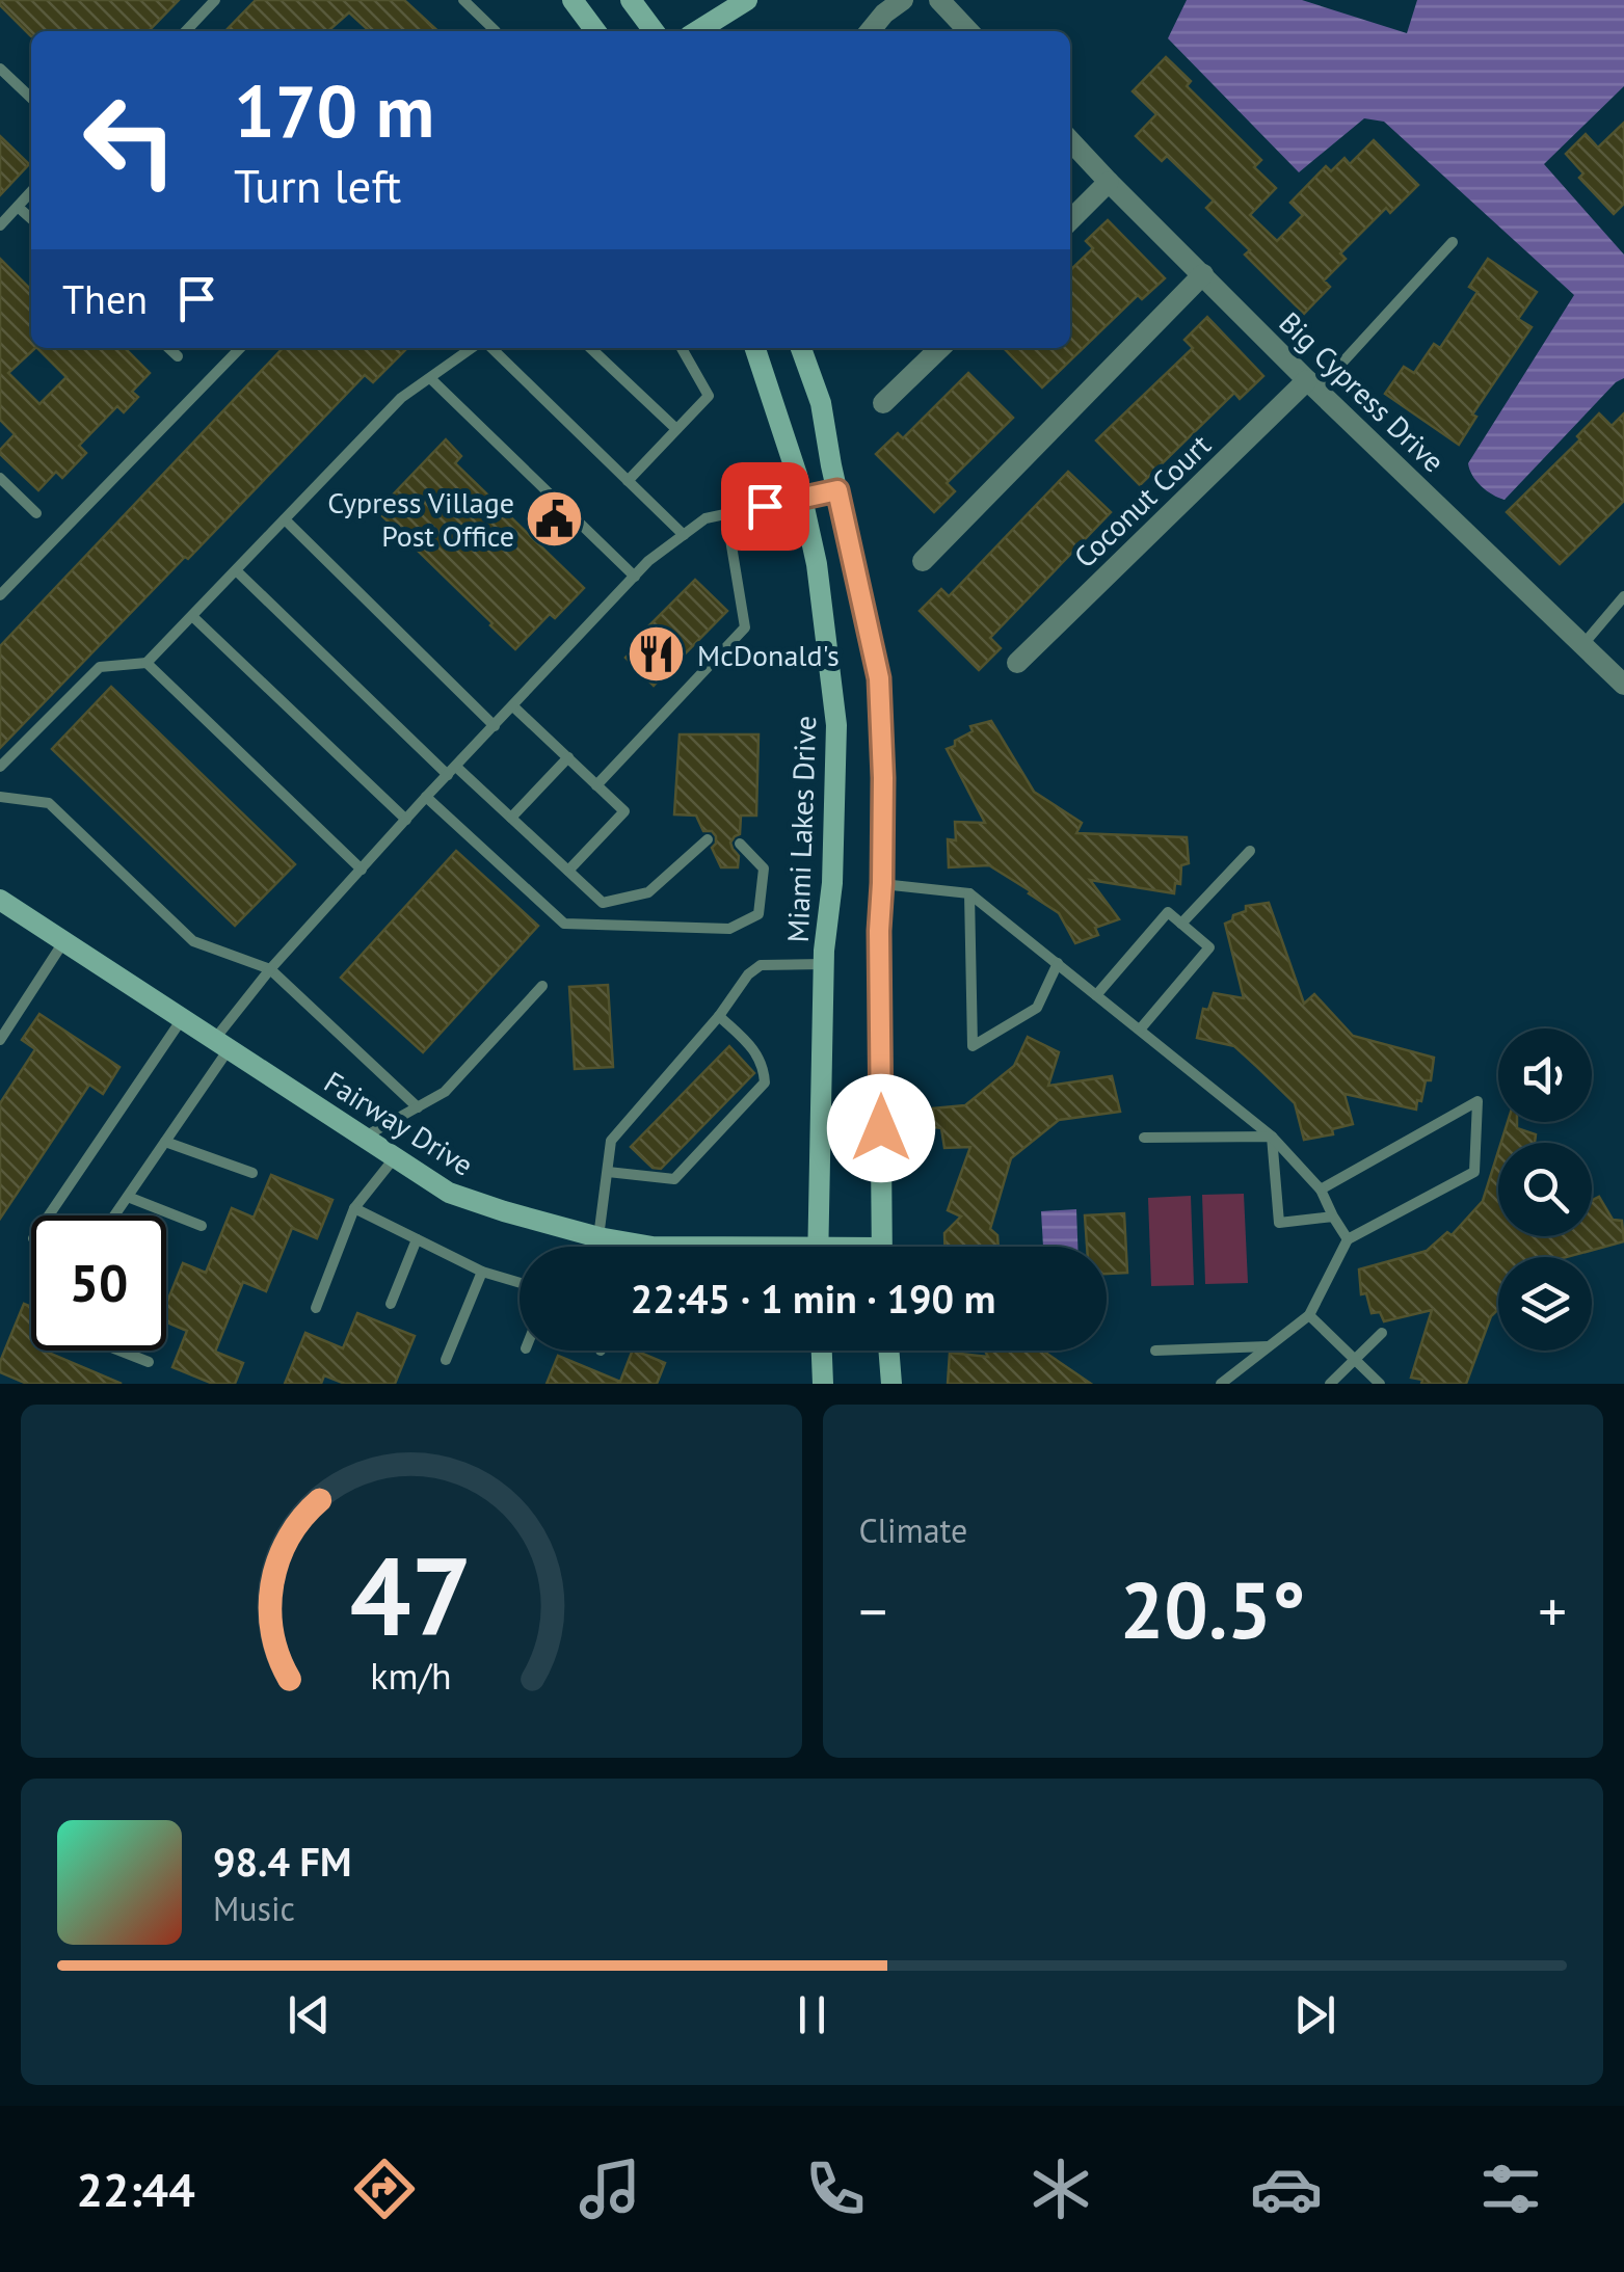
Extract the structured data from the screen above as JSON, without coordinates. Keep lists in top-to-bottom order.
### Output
{
  "streets": {
    "main road": ["Miami Lakes Drive", "Fairway Drive"],
    "street": ["Big Cypress Drive", "Coconut Court"]
  },
  "crossings": [
    ["Big Cypress Drive", "Coconut Court"]
  ],
  "places": {
    "public building": ["Cypress Village Post Office"],
    "restaurant": ["McDonald's"]
  },
  "page": {
    "turn": ["170 m", "Turn left"],
    "then": "Then",
    "limit": "50",
    "trip": "22:45 · 1 min · 190 m",
    "tile": "Climate",
    "heat": ["−", "20.5°", "+"],
    "song": ["98.4 FM", "Music"],
    "tabs": "22:44",
    "gauge": ["47", "km/h"]
  }
}
